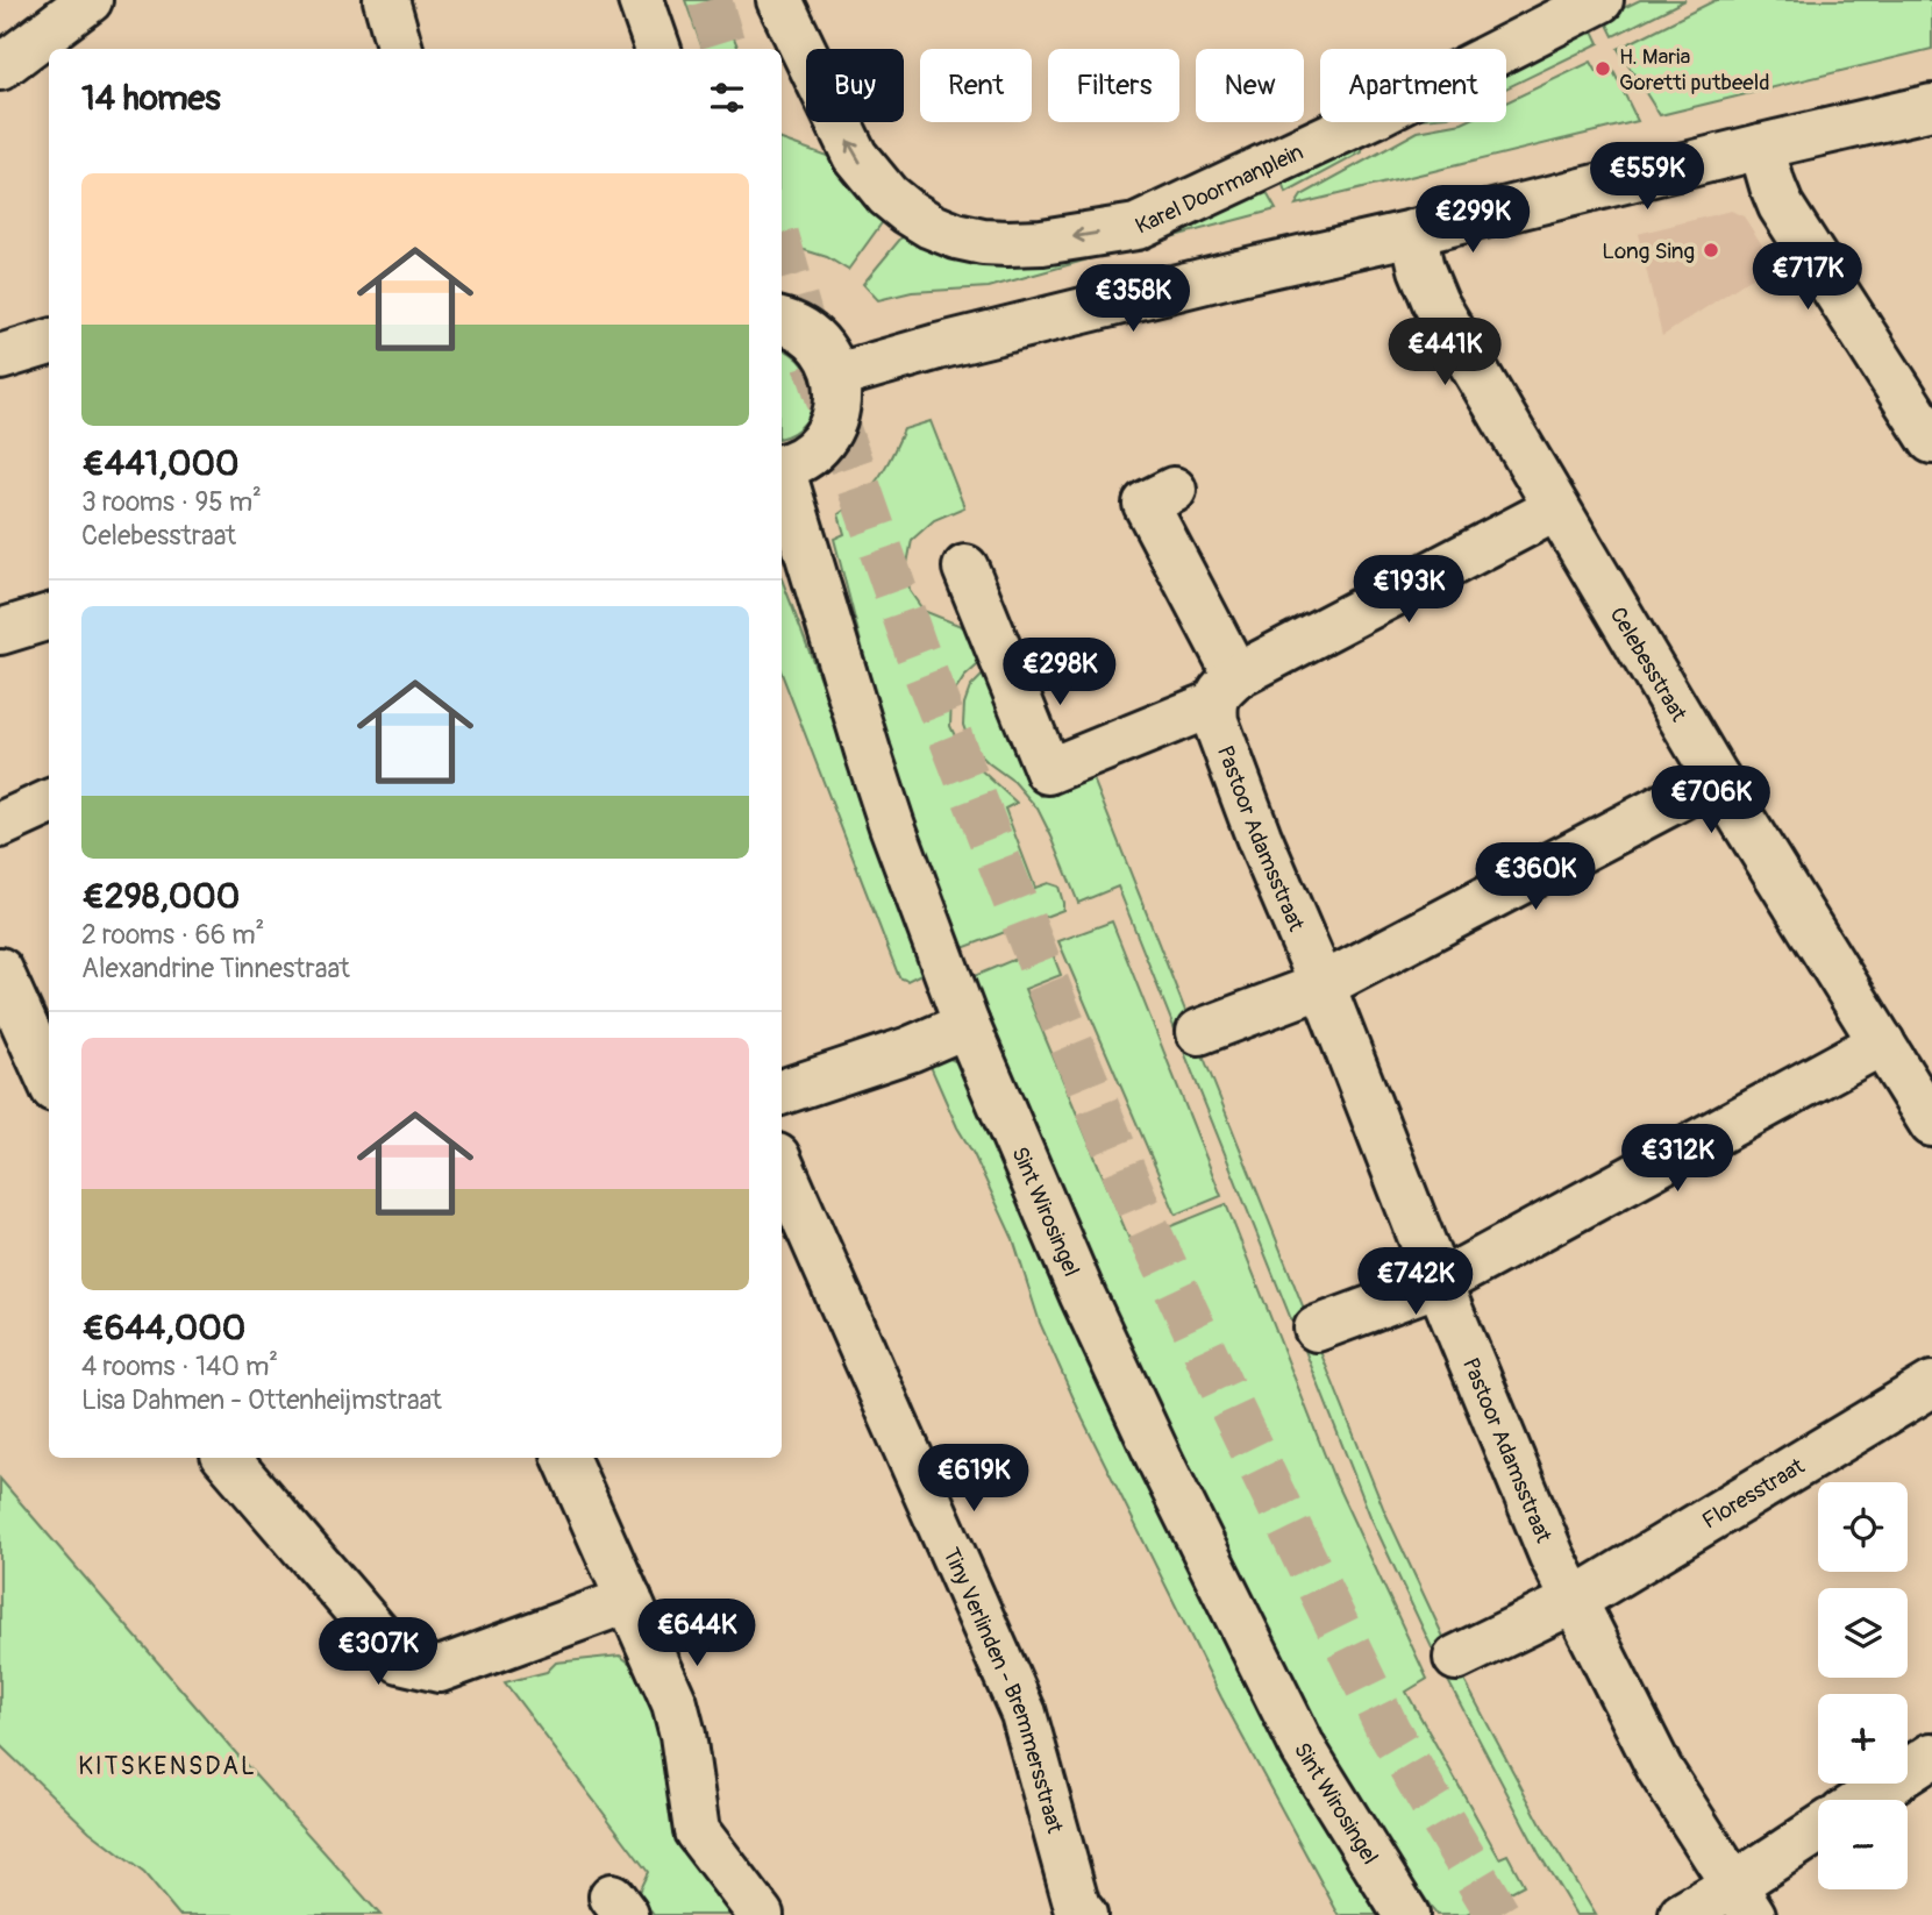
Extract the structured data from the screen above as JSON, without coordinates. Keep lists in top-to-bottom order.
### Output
{
  "streets": {
    "street": [
      "Karel Doormanplein",
      "Celebesstraat",
      "Pastoor Adamsstraat",
      "Sint Wirosingel",
      "Floresstraat",
      "Tiny Verlinden - Bremmersstraat"
    ]
  },
  "crossings": [
    ["Pastoor Adamsstraat", "Floresstraat"]
  ],
  "districts": ["KITSKENSDAL"],
  "places": ["H. Maria Goretti putbeeld", "Long Sing"],
  "page": {
    "chip": [
      "Buy",
      "Rent",
      "Filters",
      "New",
      "Apartment"
    ],
    "heading": "14 homes",
    "price": [
      "€559K",
      "€299K",
      "€717K",
      "€358K",
      "€441K",
      "€193K",
      "€298K",
      "€706K",
      "€360K",
      "€312K",
      "€742K",
      "€619K",
      "€644K",
      "€307K"
    ],
    "list": [
      {
        "name": "€441,000",
        "note": "3 rooms · 95 m² · Celebesstraat"
      },
      {
        "name": "€298,000",
        "note": "2 rooms · 66 m² · Alexandrine Tinnestraat"
      },
      {
        "name": "€644,000",
        "note": "4 rooms · 140 m² · Lisa Dahmen - Ottenheijmstraat"
      }
    ],
    "map_buttons": ["+", "−"]
  }
}
